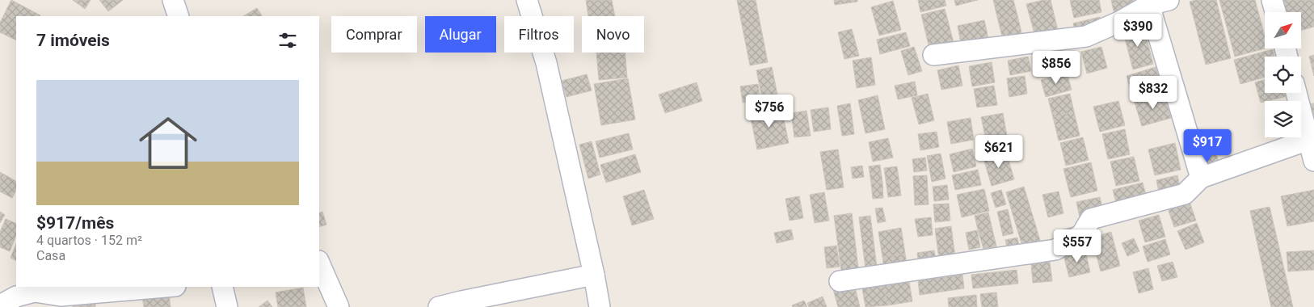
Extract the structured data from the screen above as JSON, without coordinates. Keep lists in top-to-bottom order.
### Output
{
  "north": "top right",
  "page": {
    "price": [
      "$390",
      "$856",
      "$832",
      "$756",
      "$917",
      "$621",
      "$557"
    ],
    "chip": [
      "Comprar",
      "Alugar",
      "Filtros",
      "Novo"
    ],
    "heading": "7 imóveis",
    "list": [
      {
        "name": "$917/mês",
        "note": "4 quartos · 152 m² · Casa"
      }
    ]
  }
}
